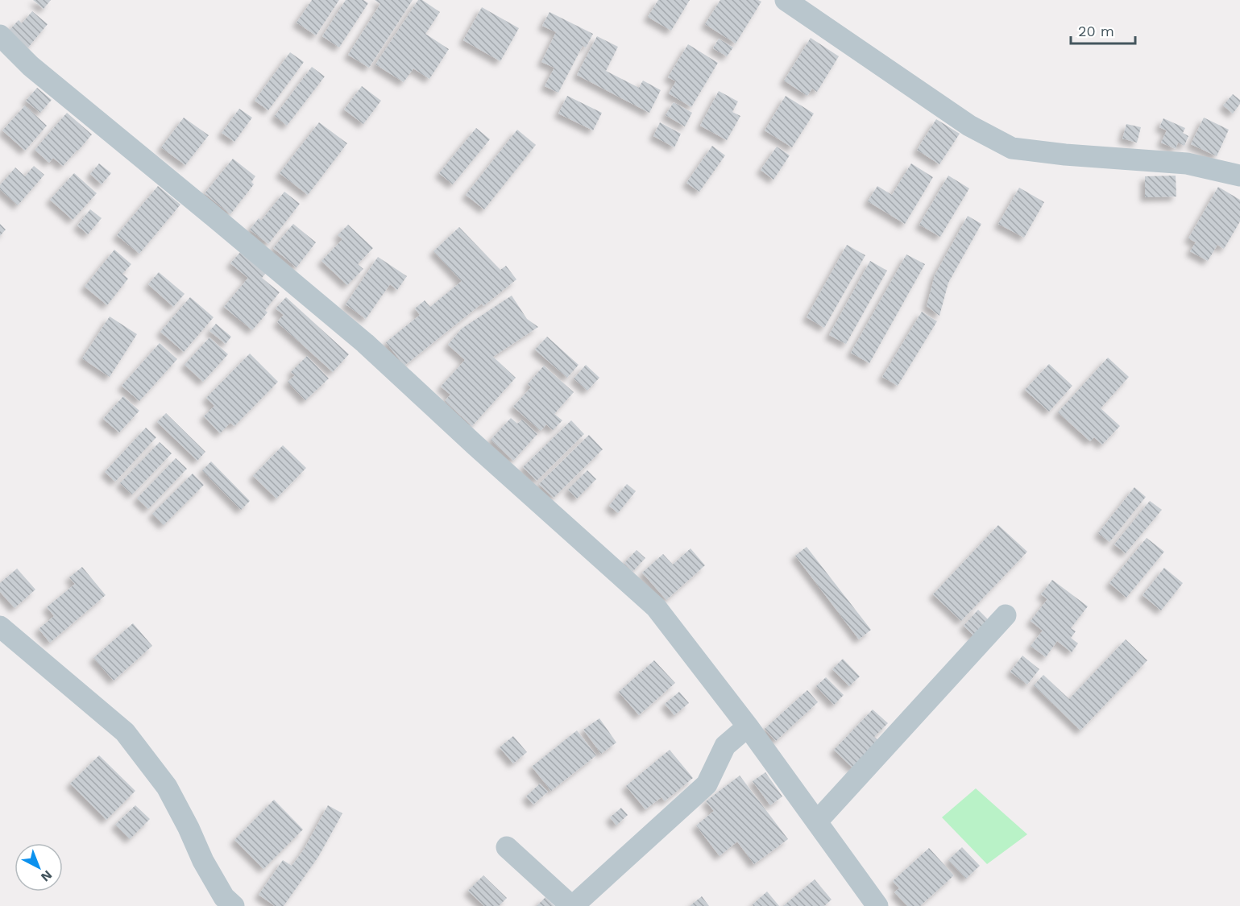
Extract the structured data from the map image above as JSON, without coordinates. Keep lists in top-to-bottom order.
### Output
{
  "scale_bar": "20 m",
  "north": "bottom right"
}
